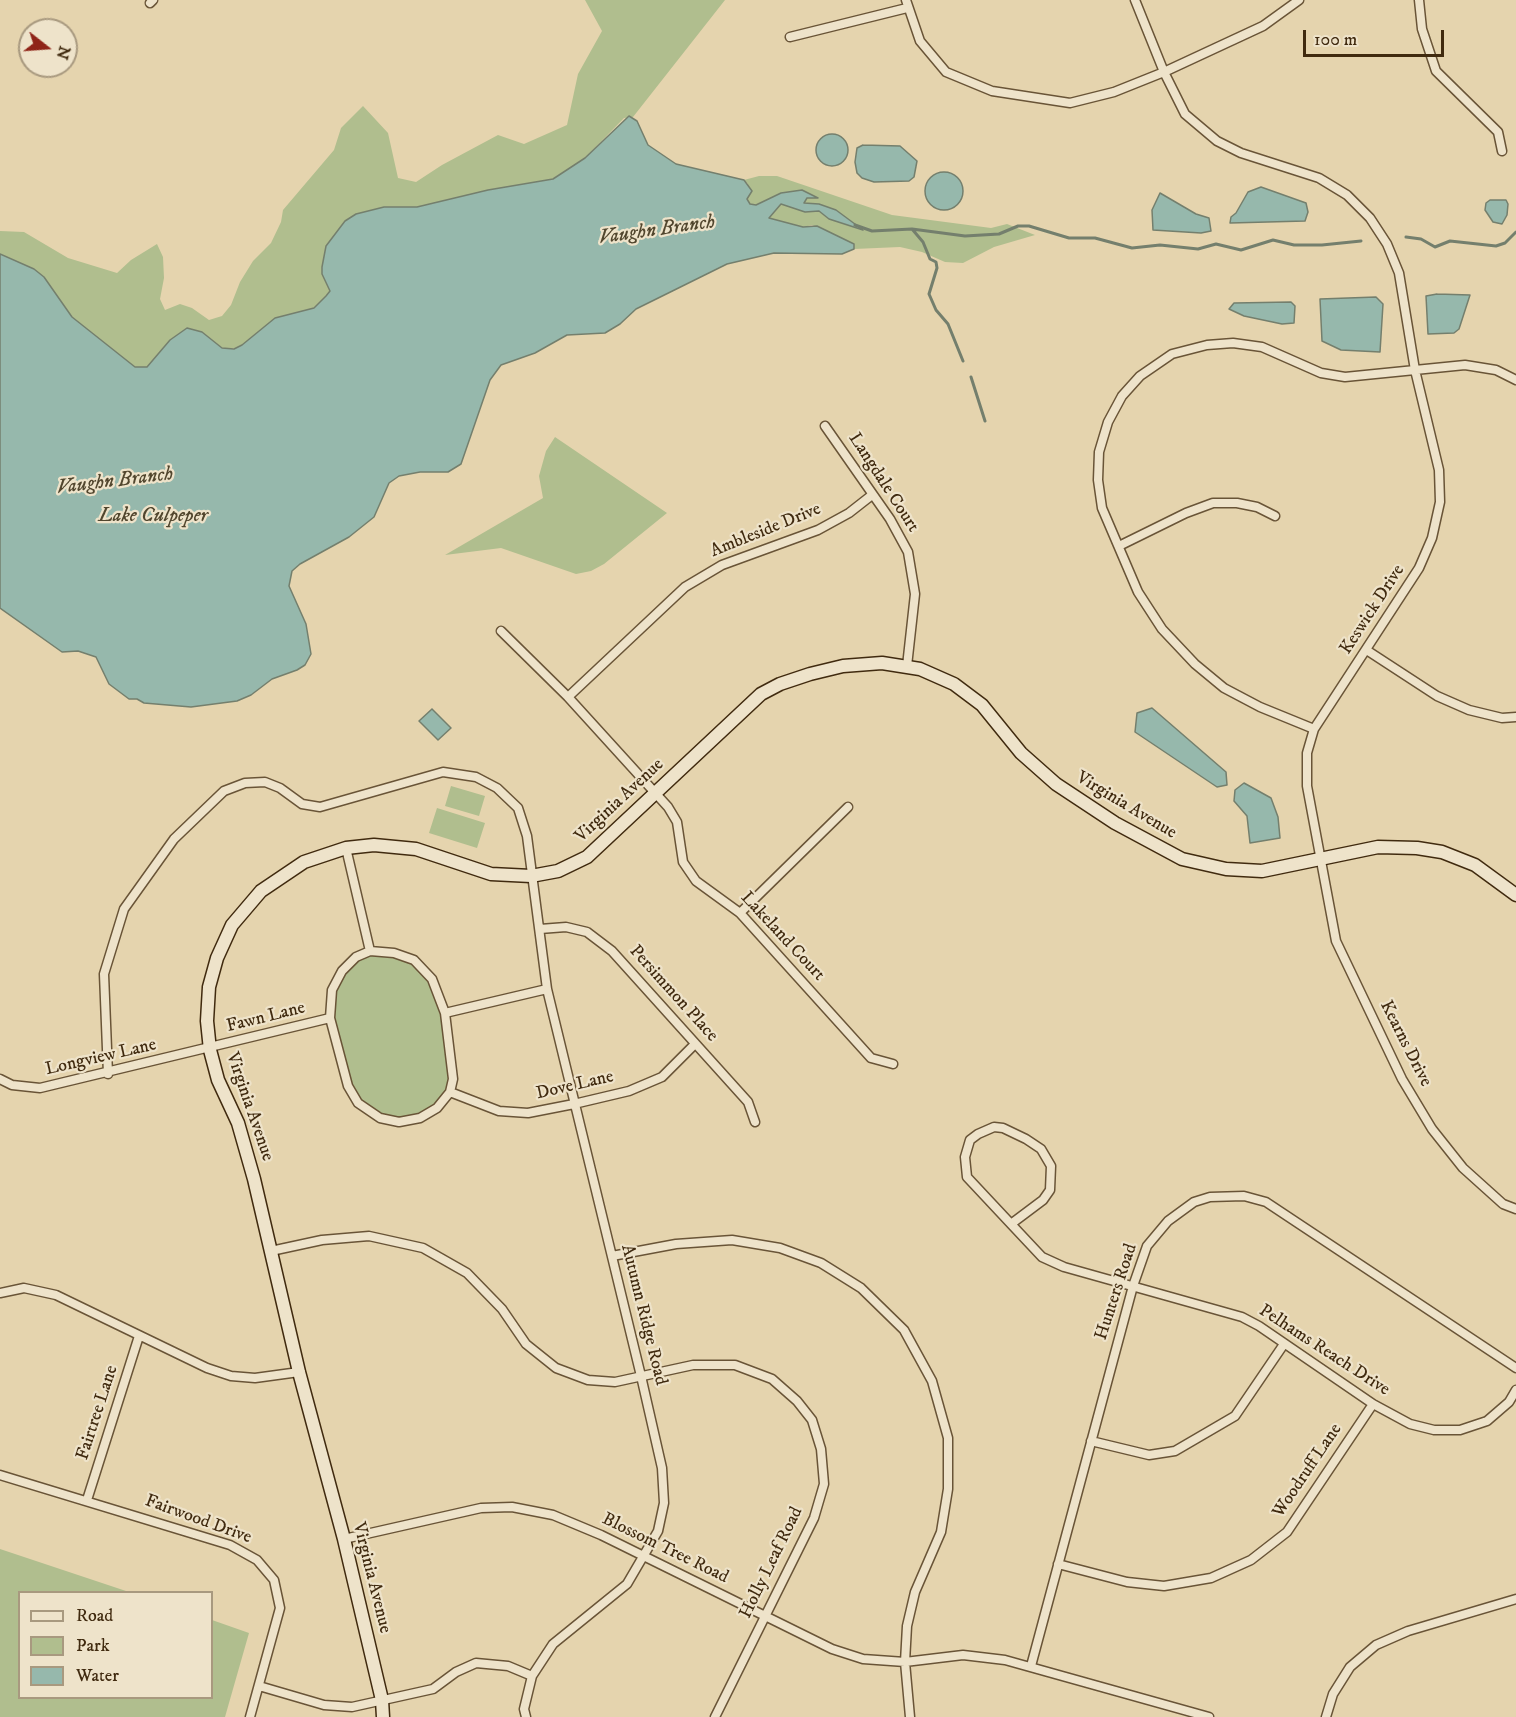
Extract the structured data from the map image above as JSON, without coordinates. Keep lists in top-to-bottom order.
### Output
{
  "streets": {
    "street": [
      "Langdale Court",
      "Ambleside Drive",
      "Keswick Drive",
      "Virginia Avenue",
      "Lakeland Court",
      "Persimmon Place",
      "Fawn Lane",
      "Kearns Drive",
      "Longview Lane",
      "Dove Lane",
      "Hunters Road",
      "Autumn Ridge Road",
      "Pelhams Reach Drive",
      "Fairtree Lane",
      "Woodruff Lane",
      "Fairwood Drive",
      "Blossom Tree Road",
      "Holly Leaf Road"
    ]
  },
  "crossings": [
    ["Langdale Court", "Ambleside Drive"],
    ["Langdale Court", "Virginia Avenue"],
    ["Ambleside Drive", "Lakeland Court"],
    ["Keswick Drive", "Virginia Avenue"],
    ["Keswick Drive", "Kearns Drive"],
    ["Virginia Avenue", "Lakeland Court"],
    ["Virginia Avenue", "Fawn Lane"],
    ["Virginia Avenue", "Kearns Drive"],
    ["Virginia Avenue", "Longview Lane"],
    ["Virginia Avenue", "Autumn Ridge Road"],
    ["Virginia Avenue", "Blossom Tree Road"],
    ["Virginia Avenue", "Holly Leaf Road"],
    ["Persimmon Place", "Dove Lane"],
    ["Persimmon Place", "Autumn Ridge Road"],
    ["Fawn Lane", "Longview Lane"],
    ["Fawn Lane", "Dove Lane"],
    ["Longview Lane", "Autumn Ridge Road"],
    ["Dove Lane", "Autumn Ridge Road"],
    ["Hunters Road", "Pelhams Reach Drive"],
    ["Hunters Road", "Woodruff Lane"],
    ["Hunters Road", "Blossom Tree Road"],
    ["Autumn Ridge Road", "Blossom Tree Road"],
    ["Autumn Ridge Road", "Holly Leaf Road"],
    ["Pelhams Reach Drive", "Woodruff Lane"],
    ["Fairtree Lane", "Fairwood Drive"],
    ["Blossom Tree Road", "Holly Leaf Road"]
  ],
  "water": ["Vaughn Branch", "Lake Culpeper"],
  "legend": ["Road", "Park", "Water"],
  "scale_bar": "100 m",
  "north": "right"
}
